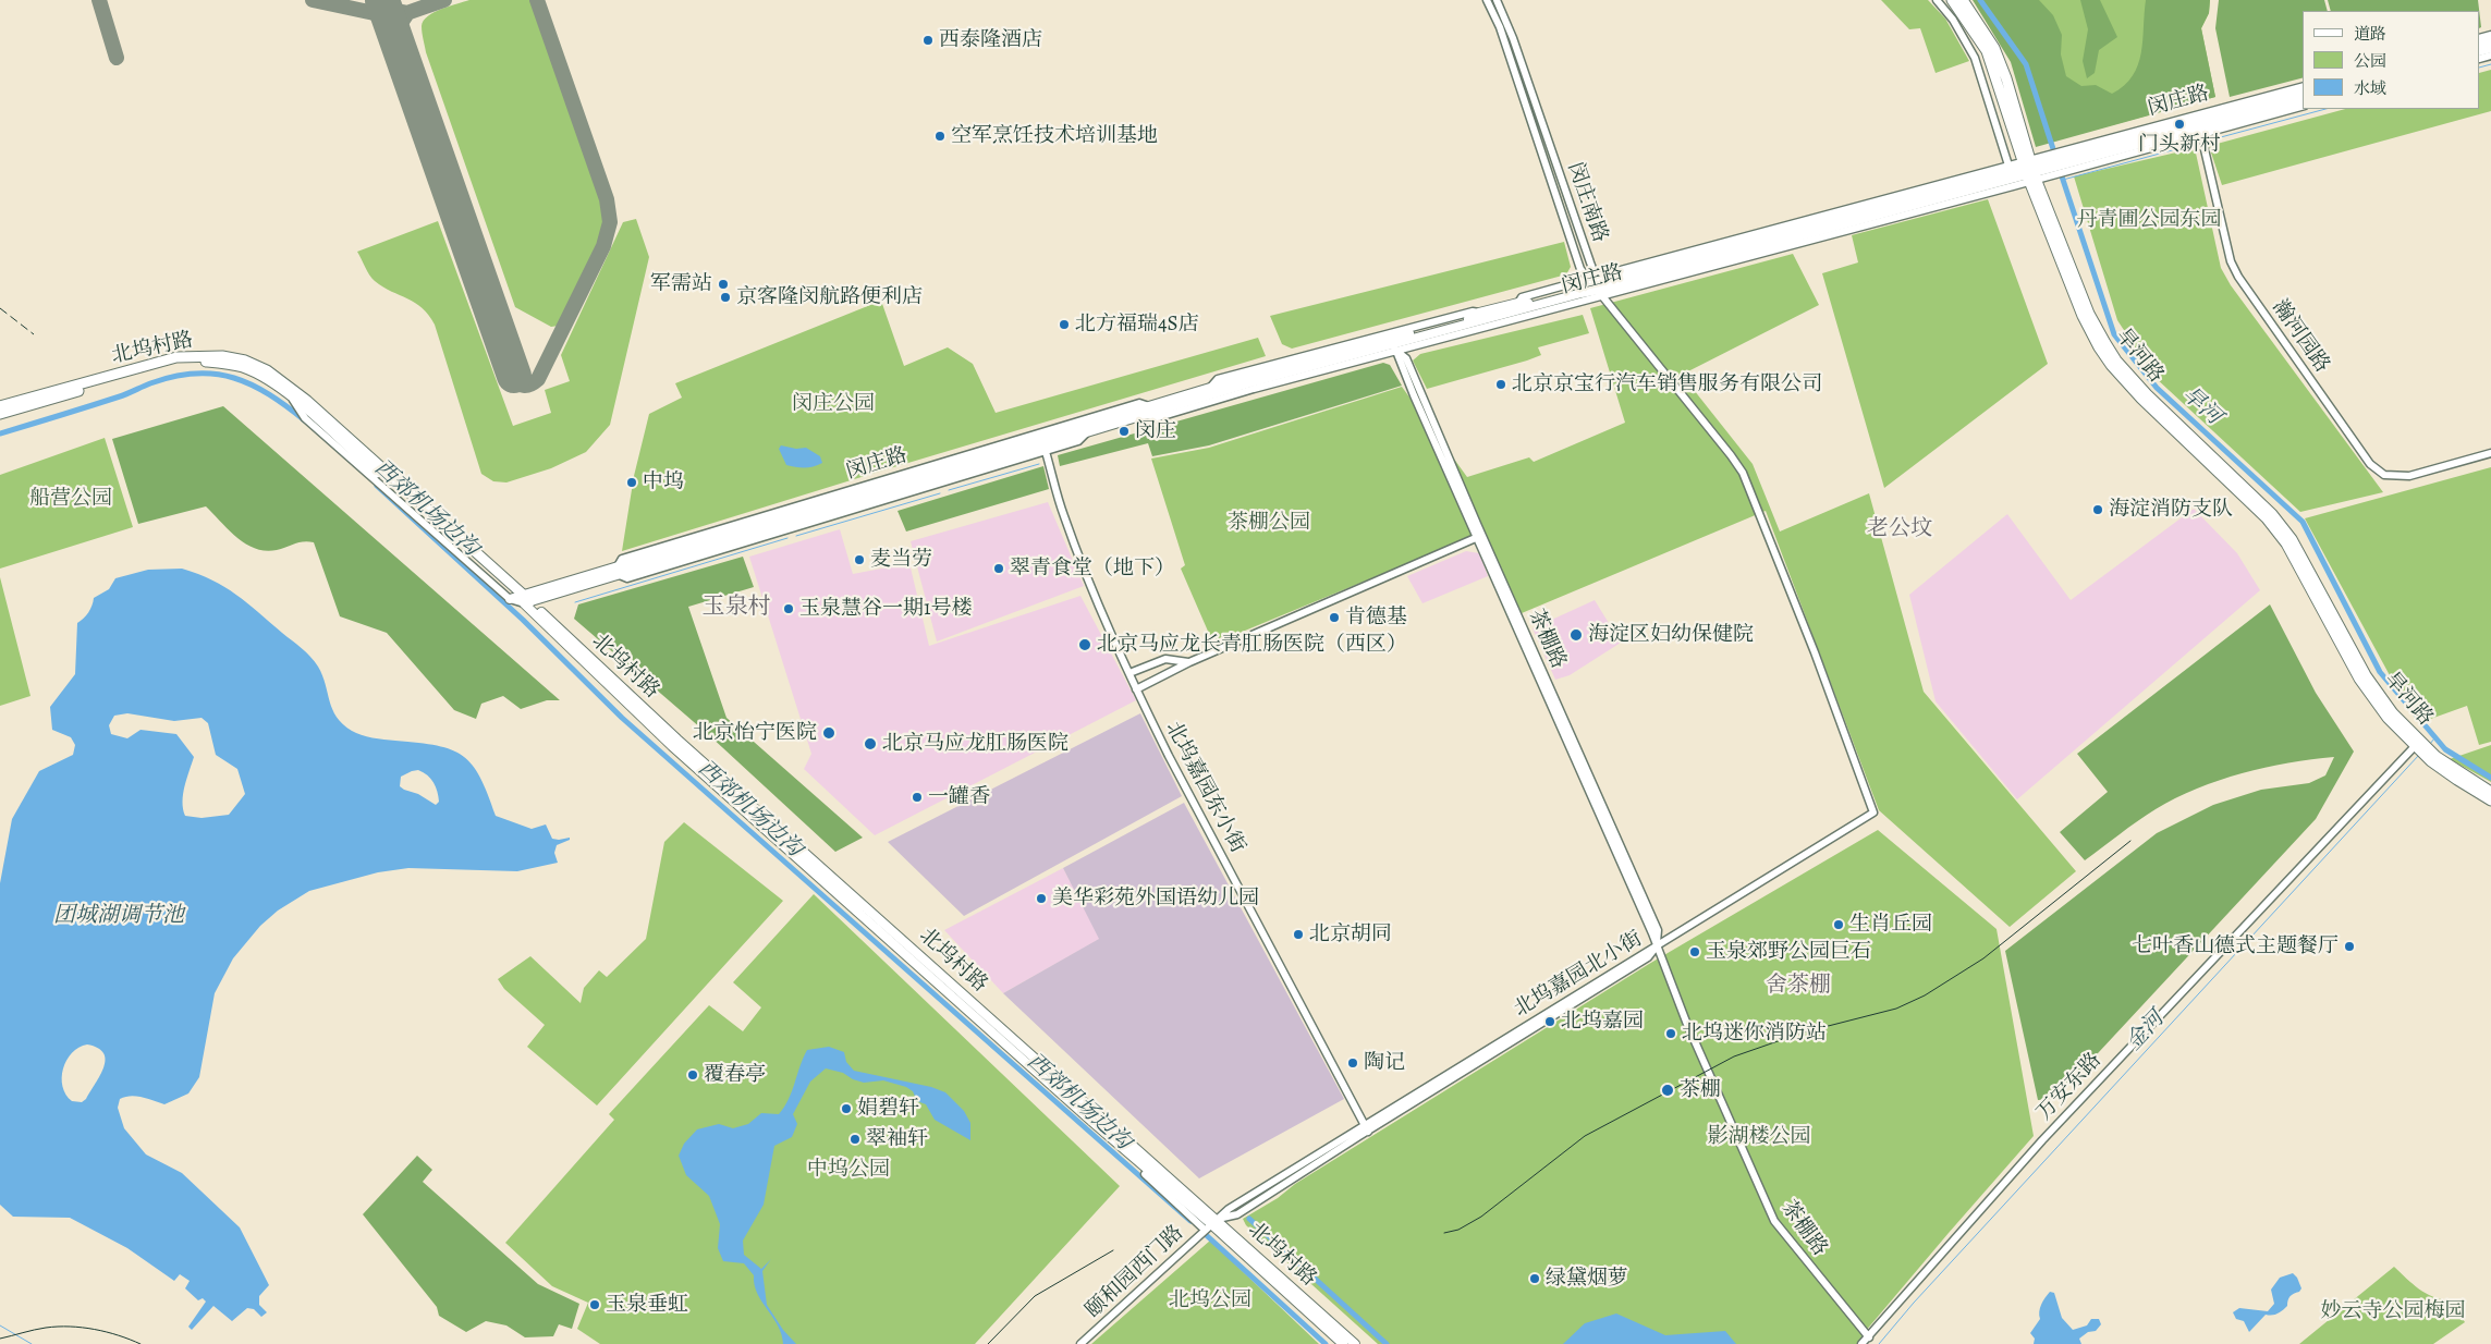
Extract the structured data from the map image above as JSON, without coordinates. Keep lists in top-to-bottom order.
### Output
{
  "streets": {
    "main road": ["闵庄路", "北坞村路", "旱河路"],
    "street": [
      "闵庄南路",
      "瀚河园路",
      "茶棚路",
      "北坞嘉园东小街",
      "北坞嘉园北小街",
      "万安东路",
      "颐和园西门路"
    ]
  },
  "crossings": [
    ["闵庄路", "闵庄南路"],
    ["闵庄路", "瀚河园路"],
    ["闵庄路", "北坞村路"],
    ["闵庄路", "旱河路"],
    ["闵庄路", "茶棚路"],
    ["闵庄路", "北坞嘉园东小街"],
    ["闵庄路", "北坞嘉园北小街"],
    ["闵庄南路", "北坞嘉园北小街"],
    ["北坞村路", "北坞嘉园北小街"],
    ["北坞村路", "颐和园西门路"],
    ["旱河路", "万安东路"],
    ["茶棚路", "北坞嘉园北小街"],
    ["茶棚路", "万安东路"],
    ["北坞嘉园东小街", "北坞嘉园北小街"],
    ["北坞嘉园北小街", "颐和园西门路"]
  ],
  "districts": ["老公坟", "玉泉村", "舍茶棚"],
  "water": [
    "旱河",
    "西郊机场边沟",
    "团城湖调节池",
    "金河"
  ],
  "parks": [
    "丹青圃公园东园",
    "闵庄公园",
    "船营公园",
    "茶棚公园",
    "影湖楼公园",
    "中坞公园",
    "北坞公园",
    "妙云寺公园梅园"
  ],
  "places": [
    "西泰隆酒店",
    "门头新村",
    "空军烹饪技术培训基地",
    "军需站",
    "京客隆闵航路便利店",
    "北方福瑞4S店",
    "北京京宝行汽车销售服务有限公司",
    "闵庄",
    "中坞",
    "海淀消防支队",
    "麦当劳",
    "翠青食堂（地下）",
    "玉泉慧谷一期1号楼",
    "肯德基",
    "海淀区妇幼保健院",
    "北京马应龙长青肛肠医院（西区）",
    "北京怡宁医院",
    "北京马应龙肛肠医院",
    "一罐香",
    "美华彩苑外国语幼儿园",
    "生肖丘园",
    "北京胡同",
    "七叶香山德式主题餐厅",
    "玉泉郊野公园巨石",
    "北坞嘉园",
    "北坞迷你消防站",
    "陶记",
    "覆春亭",
    "茶棚",
    "娟碧轩",
    "翠袖轩",
    "绿黛烟萝",
    "玉泉垂虹"
  ],
  "legend": ["道路", "公园", "水域"]
}
